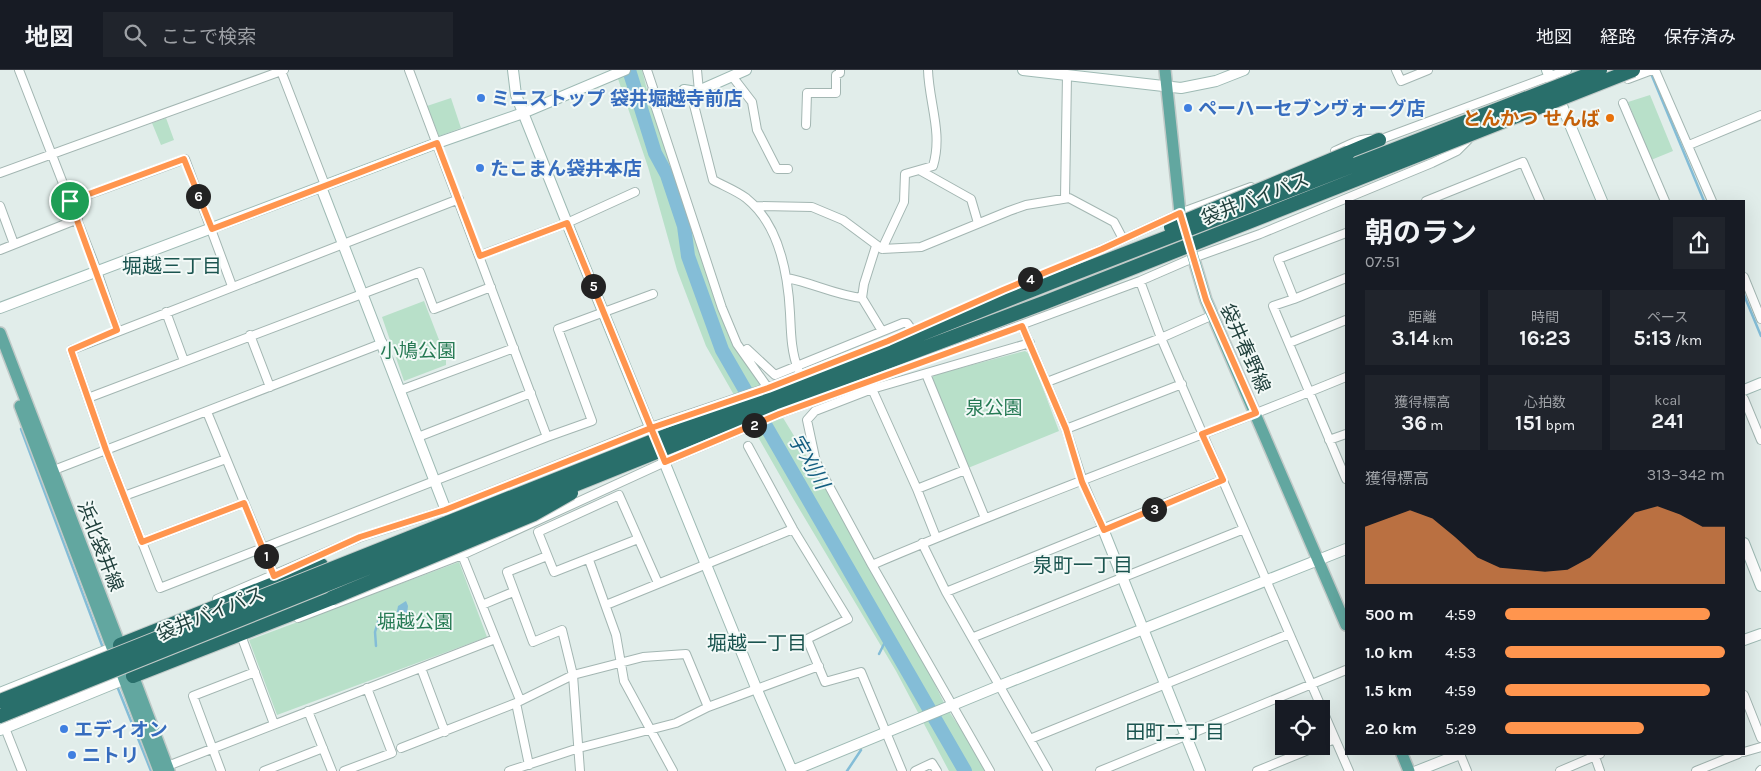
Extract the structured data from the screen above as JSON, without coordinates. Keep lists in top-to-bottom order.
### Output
{
  "streets": {
    "highway": ["袋井バイパス"],
    "main road": ["袋井春野線", "浜北袋井線"]
  },
  "districts": [
    "堀越三丁目",
    "泉町一丁目",
    "堀越一丁目",
    "田町二丁目"
  ],
  "water": ["宇刈川"],
  "parks": ["小鳩公園", "泉公園", "堀越公園"],
  "places": [
    "ミニストップ 袋井堀越寺前店",
    "ペーハーセブンヴォーグ店",
    "とんかつ せんば",
    "たこまん袋井本店",
    "エディオン",
    "ニトリ"
  ],
  "page": {
    "header": "地図",
    "search": "ここで検索",
    "nav": ["地図", "経路", "保存済み"],
    "pins": [
      "6",
      "4",
      "5",
      "2",
      "3",
      "1"
    ],
    "heading": ["朝のラン", "07:51"],
    "stats": [
      ["距離", "3.14 km"],
      ["時間", "16:23"],
      ["ペース", "5:13 /km"],
      ["獲得標高", "36 m"],
      ["心拍数", "151 bpm"],
      ["kcal", "241"]
    ],
    "chart": ["獲得標高", "313–342 m"],
    "list": [
      {
        "name": "500 m",
        "note": "4:59"
      },
      {
        "name": "1.0 km",
        "note": "4:53"
      },
      {
        "name": "1.5 km",
        "note": "4:59"
      },
      {
        "name": "2.0 km",
        "note": "5:29"
      }
    ]
  }
}
